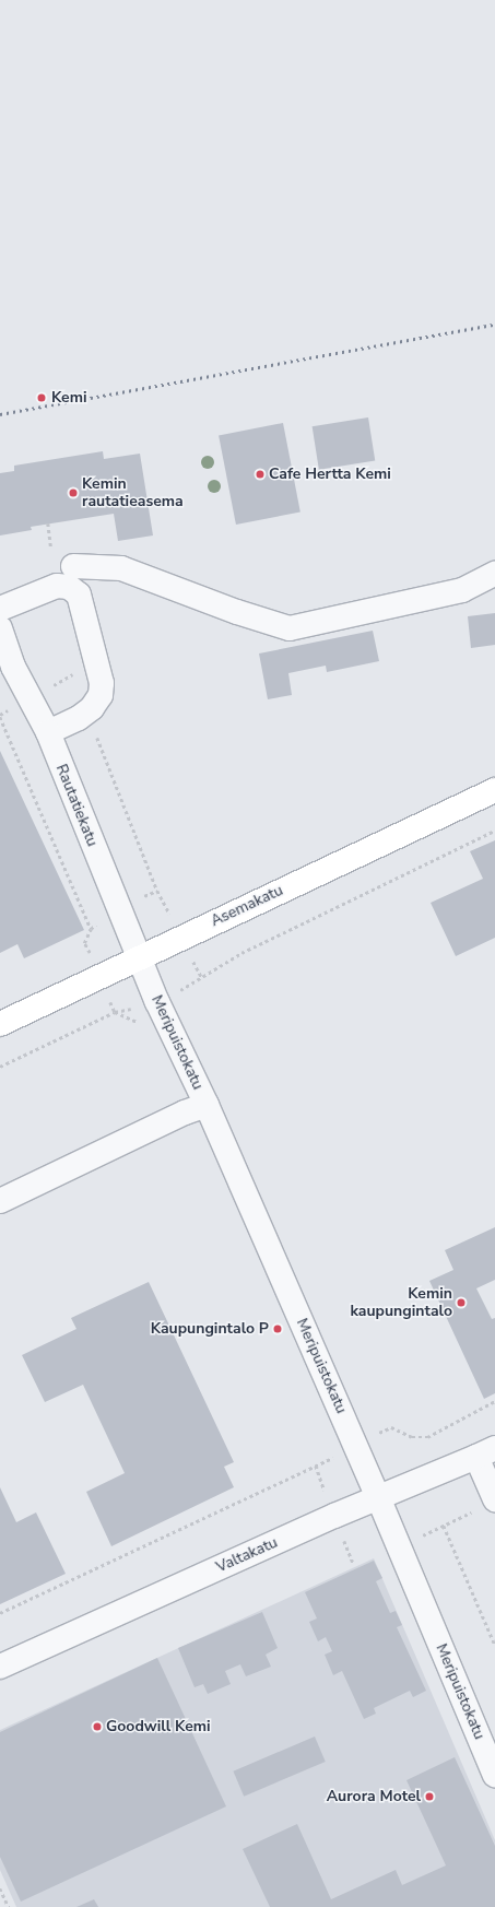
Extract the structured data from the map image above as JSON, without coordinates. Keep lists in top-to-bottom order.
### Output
{
  "streets": {
    "main road": ["Asemakatu"],
    "street": ["Rautatiekatu", "Meripuistokatu", "Valtakatu"]
  },
  "crossings": [
    ["Rautatiekatu", "Asemakatu"],
    ["Rautatiekatu", "Meripuistokatu"],
    ["Asemakatu", "Meripuistokatu"],
    ["Meripuistokatu", "Valtakatu"]
  ],
  "places": [
    "Kemi",
    "Cafe Hertta Kemi",
    "Kemin rautatieasema",
    "Kemin kaupungintalo",
    "Kaupungintalo P",
    "Goodwill Kemi",
    "Aurora Motel"
  ]
}
